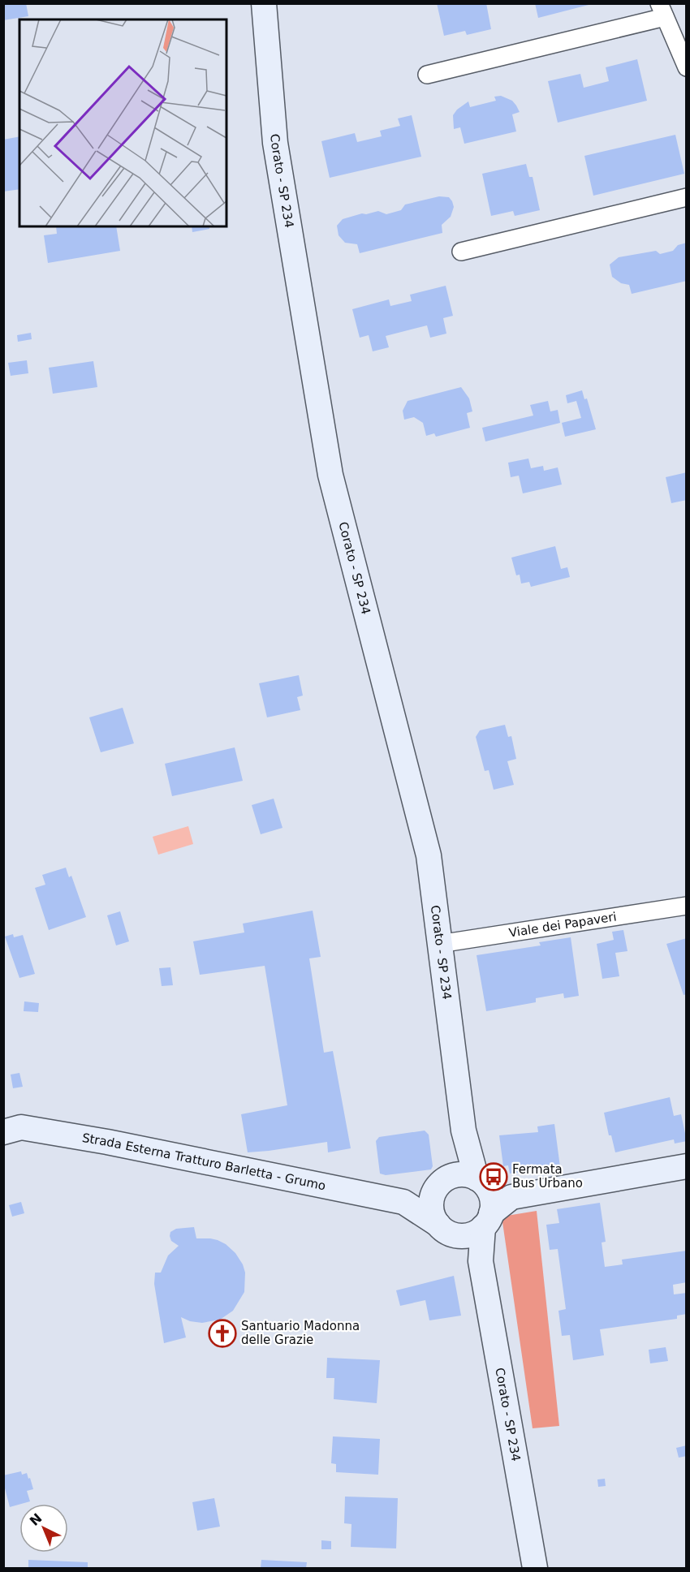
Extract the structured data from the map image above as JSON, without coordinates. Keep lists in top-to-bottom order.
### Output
{
  "streets": {
    "main road": ["Corato - SP 234", "Strada Esterna Tratturo Barletta - Grumo"],
    "street": ["Viale dei Papaveri"]
  },
  "crossings": [
    ["Corato - SP 234", "Viale dei Papaveri"],
    ["Corato - SP 234", "Strada Esterna Tratturo Barletta - Grumo"]
  ],
  "places": {
    "bus stop": ["Fermata Bus Urbano"],
    "church": ["Santuario Madonna delle Grazie"]
  },
  "north": "top left"
}
